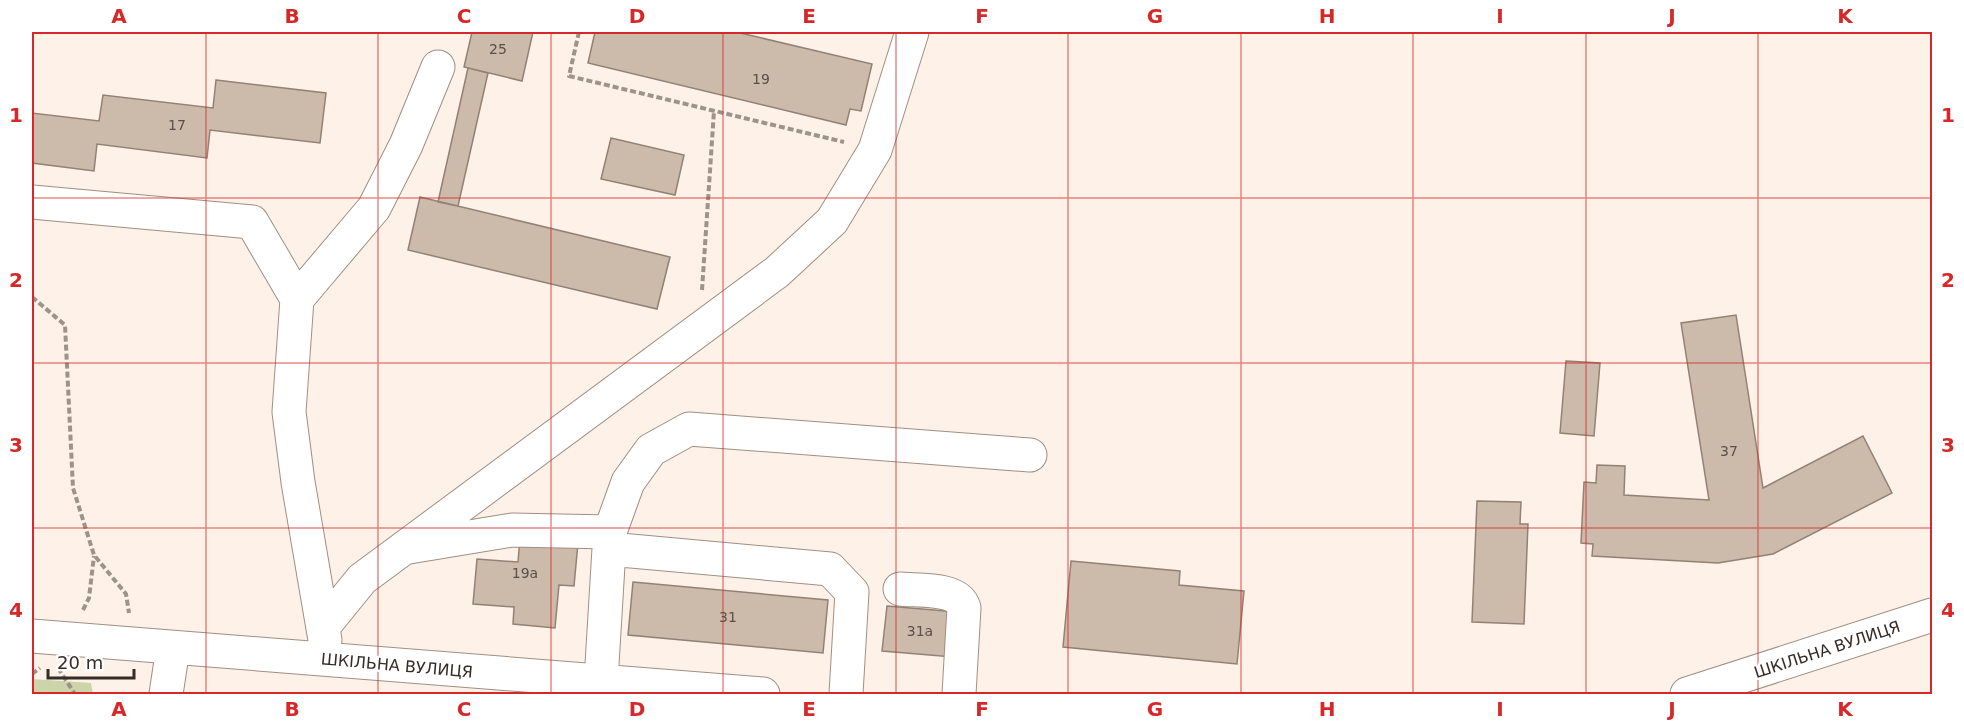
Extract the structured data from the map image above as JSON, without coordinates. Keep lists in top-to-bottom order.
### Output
{
  "streets": {
    "street": ["ШКІЛЬНА ВУЛИЦЯ"]
  },
  "house_numbers": [
    "25",
    "19",
    "17",
    "37",
    "19а",
    "31",
    "31а"
  ],
  "scale_bar": "20 m",
  "grid": {
    "columns": [
      "A",
      "B",
      "C",
      "D",
      "E",
      "F",
      "G",
      "H",
      "I",
      "J",
      "K"
    ],
    "rows": [
      "1",
      "2",
      "3",
      "4"
    ]
  }
}
